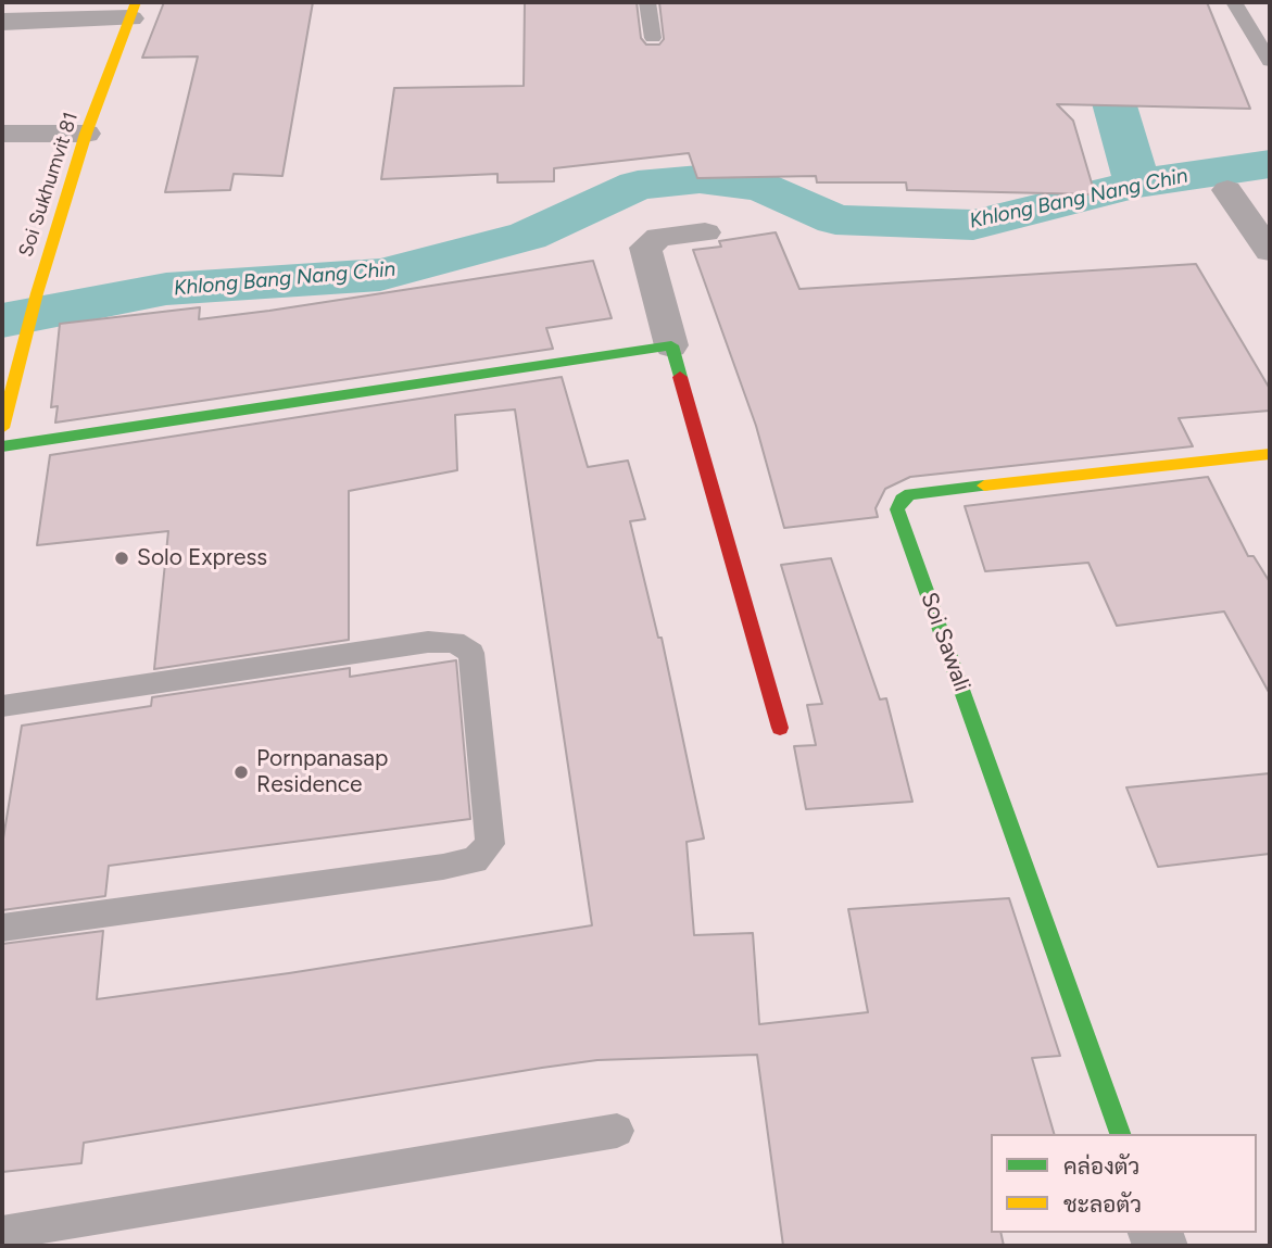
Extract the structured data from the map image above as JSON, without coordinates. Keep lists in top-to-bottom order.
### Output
{
  "streets": {
    "street": ["Soi Sukhumvit 81", "Soi Sawali"]
  },
  "water": ["Khlong Bang Nang Chin"],
  "places": ["Solo Express", "Pornpanasap Residence"],
  "legend": ["คล่องตัว", "ชะลอตัว"]
}
